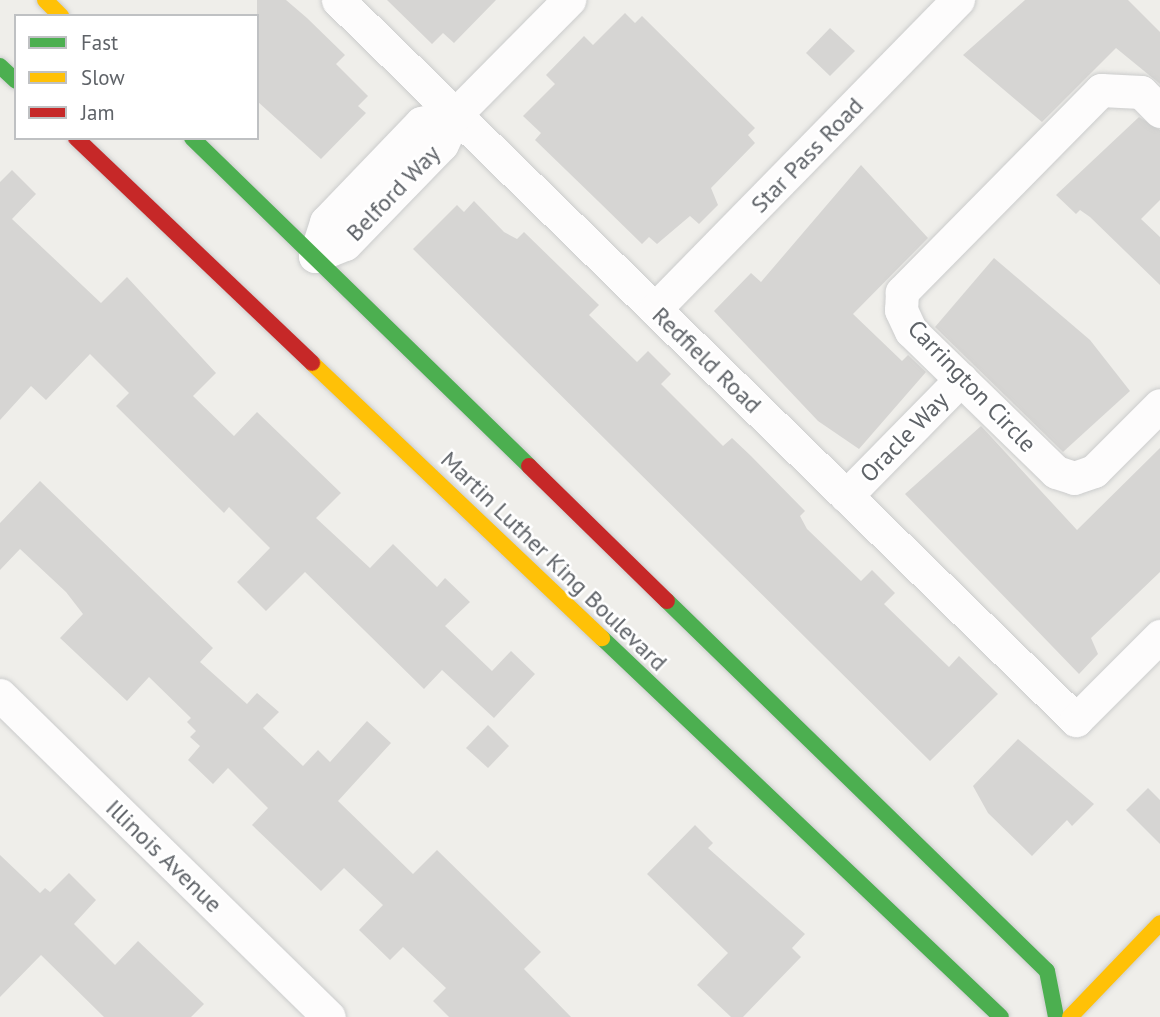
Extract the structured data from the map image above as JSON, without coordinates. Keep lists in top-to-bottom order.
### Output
{
  "streets": {
    "main road": ["Martin Luther King Boulevard"],
    "street": [
      "Star Pass Road",
      "Belford Way",
      "Redfield Road",
      "Carrington Circle",
      "Oracle Way",
      "Illinois Avenue"
    ]
  },
  "crossings": [
    ["Star Pass Road", "Redfield Road"],
    ["Belford Way", "Redfield Road"],
    ["Redfield Road", "Oracle Way"],
    ["Carrington Circle", "Oracle Way"]
  ],
  "legend": ["Fast", "Slow", "Jam"]
}
